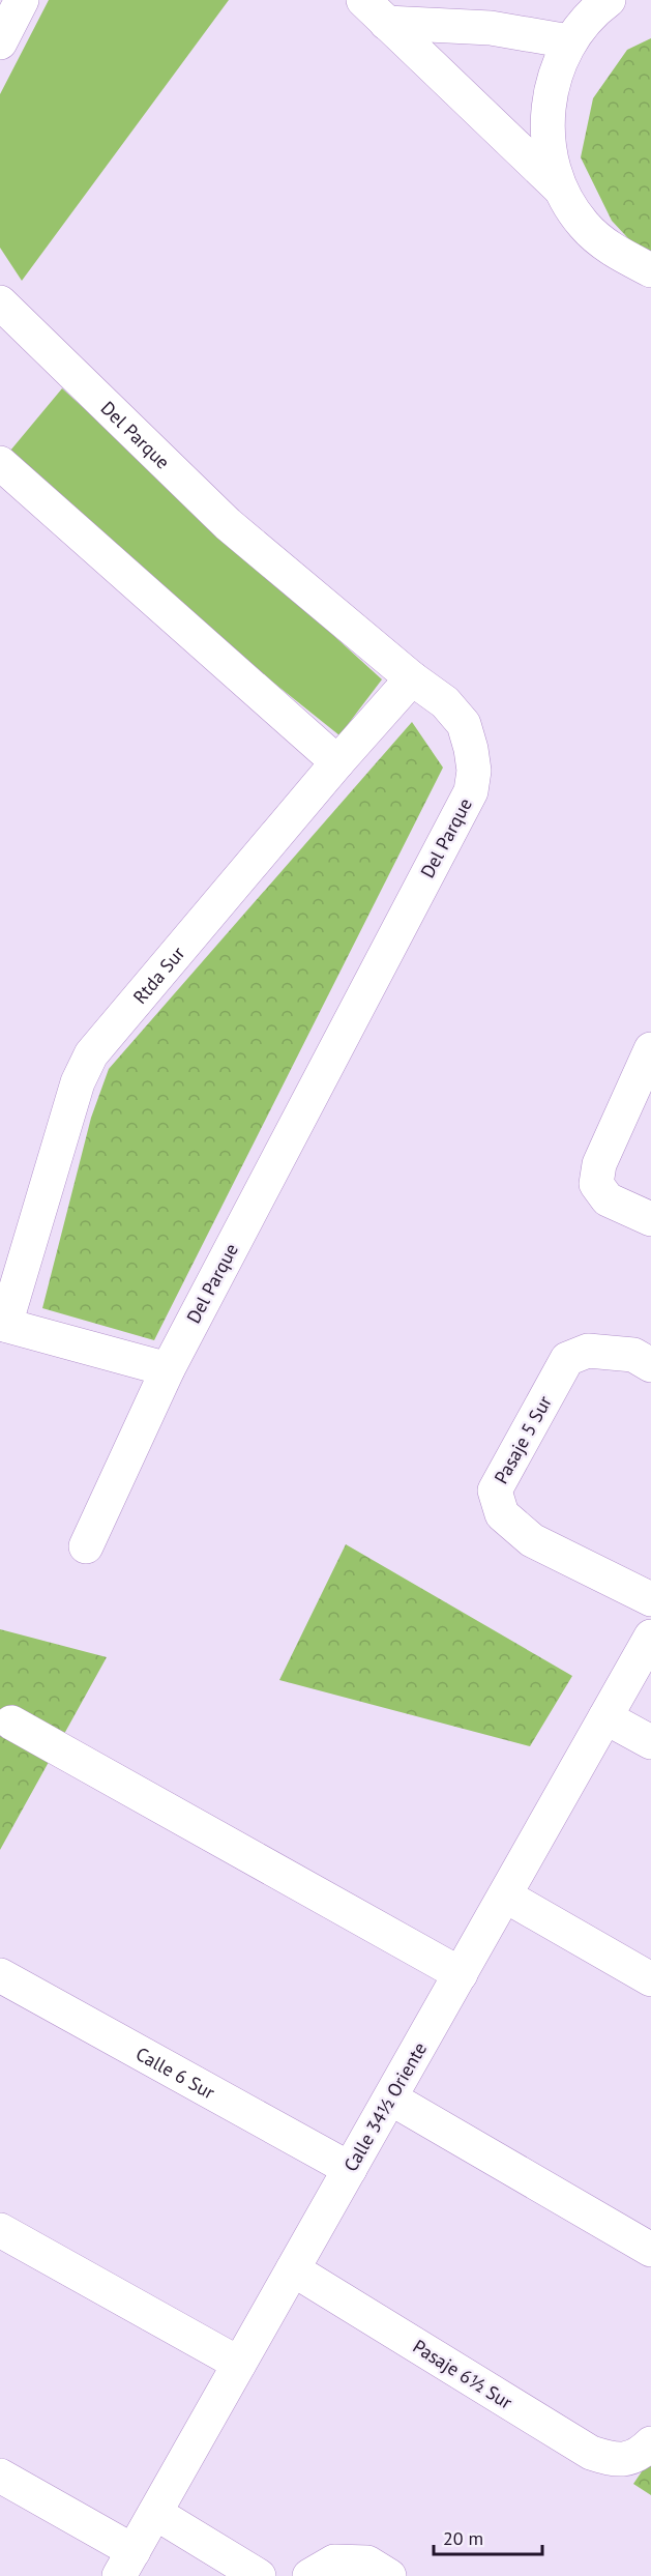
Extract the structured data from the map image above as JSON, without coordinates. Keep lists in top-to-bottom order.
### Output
{
  "streets": {
    "street": [
      "Del Parque",
      "Rtda Sur",
      "Pasaje 5 Sur",
      "Calle 6 Sur",
      "Calle 34½ Oriente",
      "Pasaje 6½ Sur"
    ]
  },
  "crossings": [
    ["Del Parque", "Rtda Sur"],
    ["Calle 6 Sur", "Calle 34½ Oriente"],
    ["Calle 34½ Oriente", "Pasaje 6½ Sur"]
  ],
  "scale_bar": "20 m"
}
